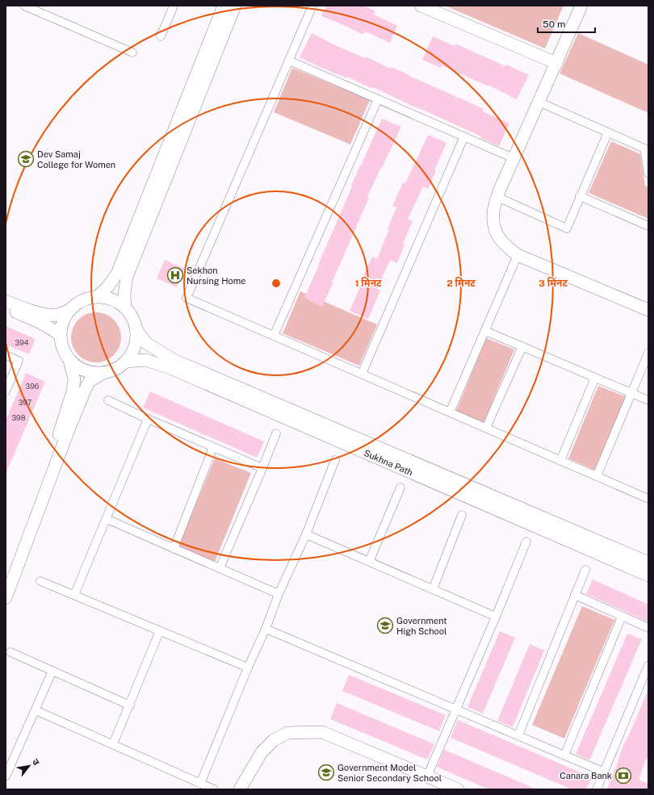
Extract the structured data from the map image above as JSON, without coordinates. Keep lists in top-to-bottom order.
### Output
{
  "streets": {
    "main road": ["Sukhna Path"]
  },
  "places": {
    "school or university": ["Dev Samaj College for Women", "Government High School", "Government Model Senior Secondary School"],
    "hospital": ["Sekhon Nursing Home"],
    "bank": ["Canara Bank"]
  },
  "house_numbers": [
    "394",
    "396",
    "397",
    "398"
  ],
  "scale_bar": "50 m",
  "north": "top right",
  "rings": ["1 मिनट", "2 मिनट", "3 मिनट"]
}
